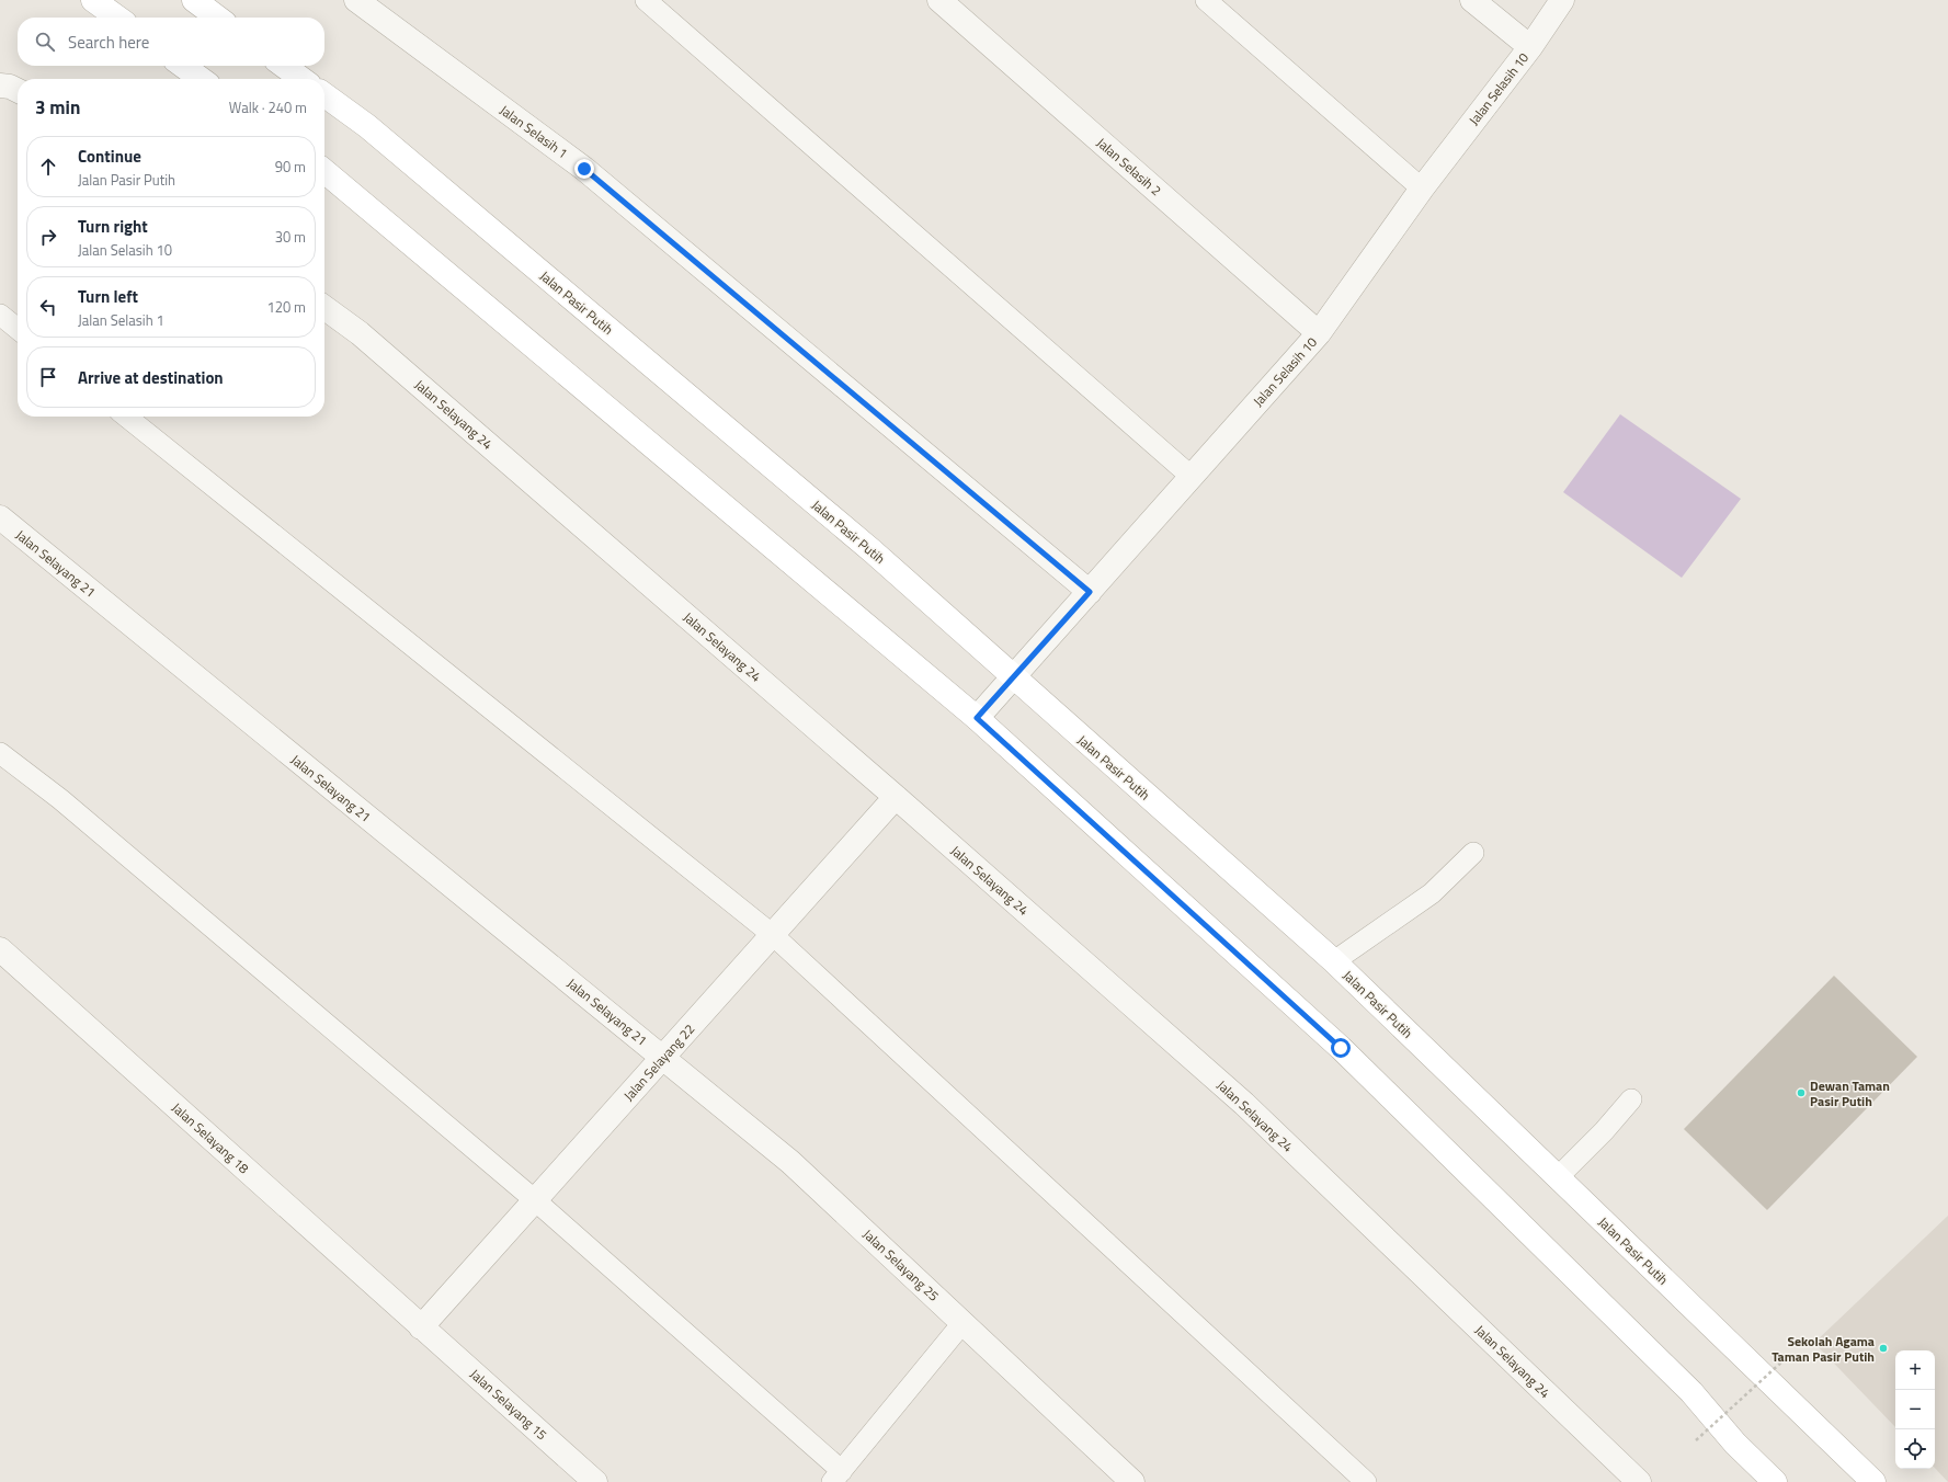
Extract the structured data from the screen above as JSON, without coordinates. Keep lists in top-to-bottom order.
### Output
{
  "streets": {
    "main road": ["Jalan Pasir Putih"],
    "street": [
      "Jalan Selasih 10",
      "Jalan Selasih 1",
      "Jalan Selasih 2",
      "Jalan Selayang 24",
      "Jalan Selayang 21",
      "Jalan Selayang 22",
      "Jalan Selayang 18",
      "Jalan Selayang 25",
      "Jalan Selayang 15"
    ]
  },
  "crossings": [
    ["Jalan Selasih 10", "Jalan Selasih 1"],
    ["Jalan Selasih 10", "Jalan Selasih 2"],
    ["Jalan Selasih 10", "Jalan Pasir Putih"],
    ["Jalan Selayang 24", "Jalan Selayang 22"],
    ["Jalan Selayang 21", "Jalan Selayang 22"],
    ["Jalan Selayang 21", "Jalan Selayang 25"],
    ["Jalan Selayang 22", "Jalan Selayang 18"],
    ["Jalan Selayang 22", "Jalan Selayang 25"],
    ["Jalan Selayang 22", "Jalan Selayang 15"],
    ["Jalan Selayang 18", "Jalan Selayang 15"]
  ],
  "places": ["Dewan Taman Pasir Putih", "Sekolah Agama Taman Pasir Putih"],
  "page": {
    "search": "Search here",
    "heading": ["3 min", "Walk · 240 m"],
    "list": [
      ["Continue", "Jalan Pasir Putih", "90 m"],
      ["Turn right", "Jalan Selasih 10", "30 m"],
      ["Turn left", "Jalan Selasih 1", "120 m"],
      "Arrive at destination"
    ],
    "map_buttons": ["+", "−"]
  }
}
